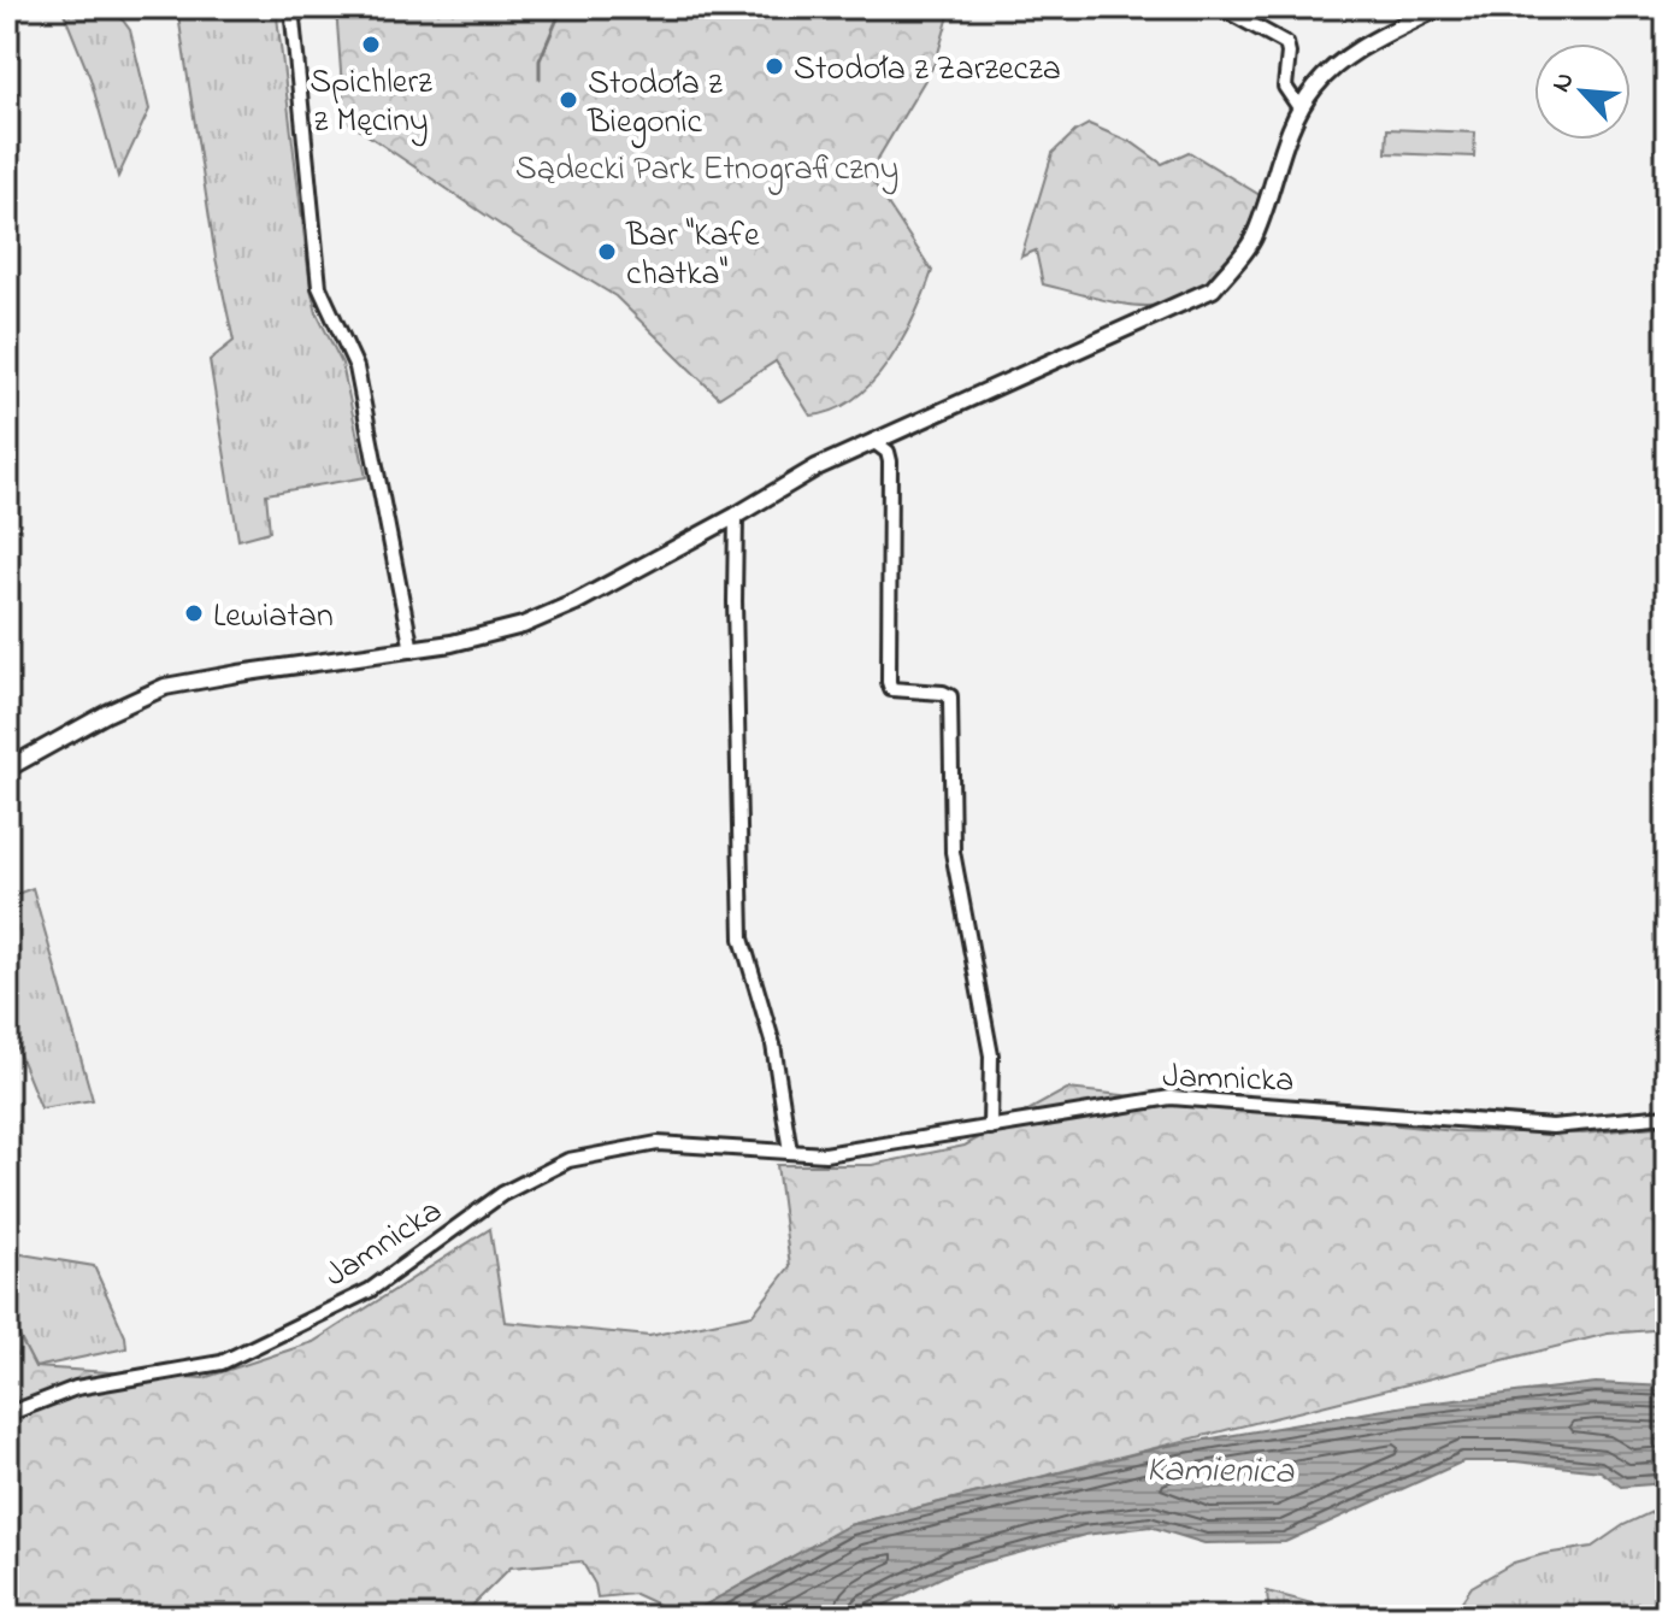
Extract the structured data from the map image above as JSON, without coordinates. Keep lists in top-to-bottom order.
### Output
{
  "streets": {
    "street": ["Jamnicka"]
  },
  "water": ["Kamienica"],
  "parks": ["Sądecki Park Etnograficzny"],
  "places": [
    "Spichlerz z Męciny",
    "Stodoła z Zarzecza",
    "Stodoła z Biegonic",
    "Bar \"Kafe chatka\"",
    "Lewiatan"
  ],
  "north": "top left"
}
